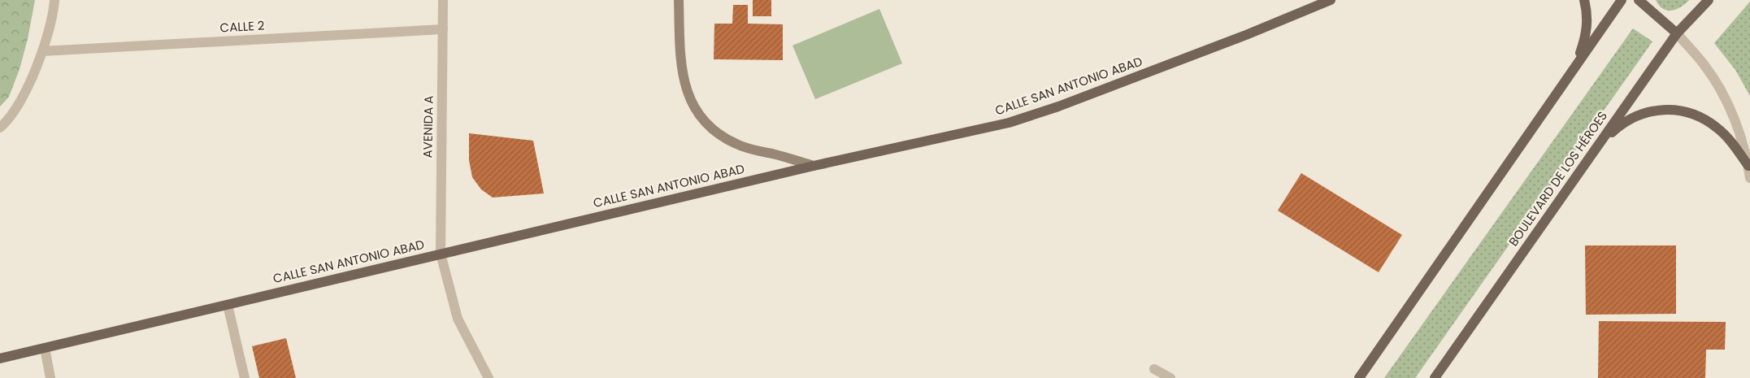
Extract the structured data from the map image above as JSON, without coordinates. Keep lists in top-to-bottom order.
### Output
{
  "streets": {
    "main road": ["CALLE SAN ANTONIO ABAD", "BOULEVARD DE LOS HÉROES"],
    "street": ["CALLE 2", "AVENIDA A"]
  },
  "crossings": [
    ["CALLE 2", "AVENIDA A"],
    ["CALLE SAN ANTONIO ABAD", "AVENIDA A"]
  ]
}
